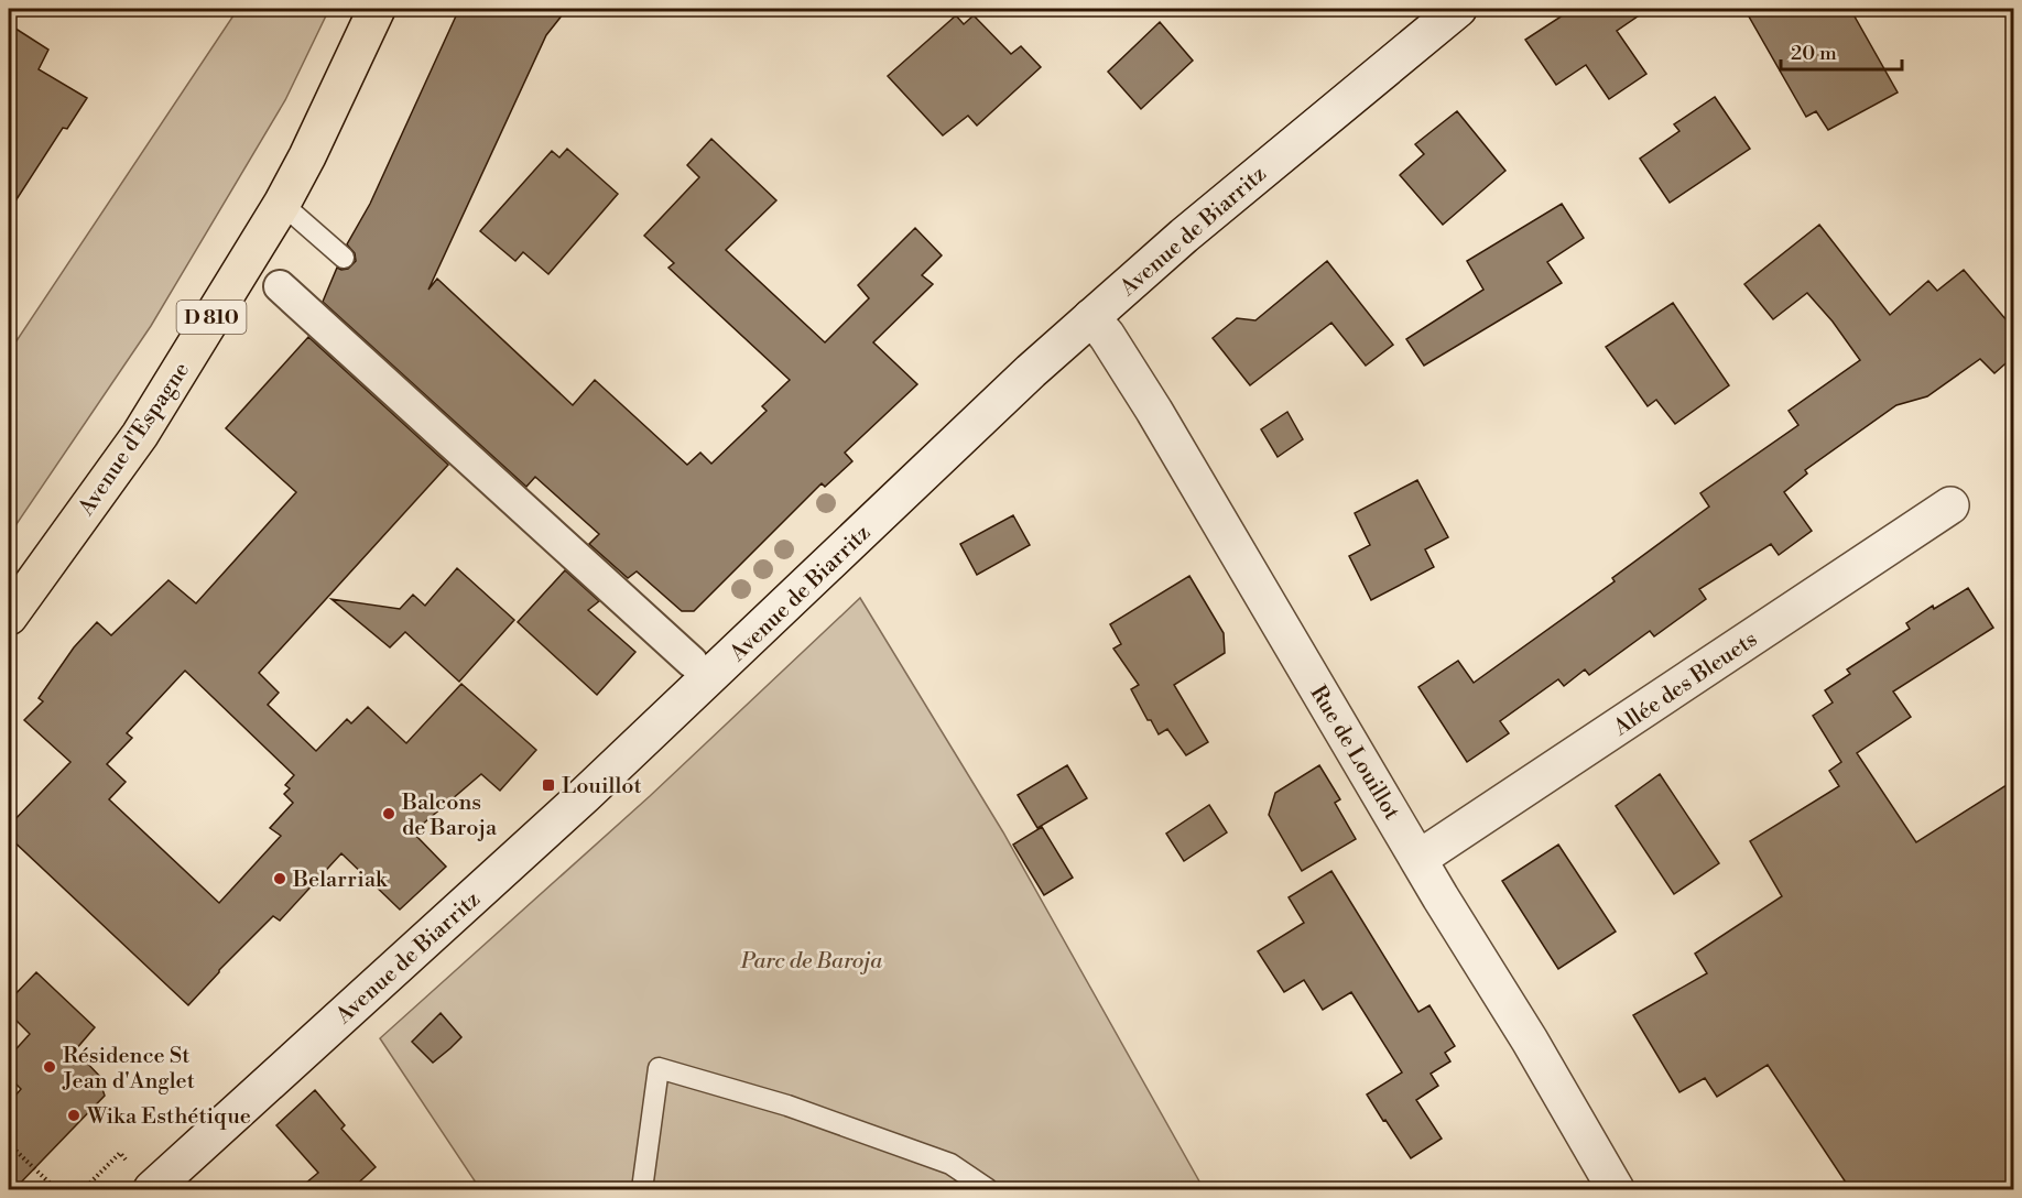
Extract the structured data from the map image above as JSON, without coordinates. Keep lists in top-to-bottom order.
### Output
{
  "streets": {
    "main road": [
      "Avenue de Biarritz",
      "D 810",
      "Avenue d'Espagne",
      "Allée des Bleuets",
      "Rue de Louillot"
    ]
  },
  "crossings": [
    ["Avenue de Biarritz", "Rue de Louillot"],
    ["Allée des Bleuets", "Rue de Louillot"]
  ],
  "parks": ["Parc de Baroja"],
  "places": {
    "transit": ["Louillot"],
    "other": [
      "Balcons de Baroja",
      "Belarriak",
      "Résidence St Jean d'Anglet",
      "Wika Esthétique"
    ]
  },
  "scale_bar": "20 m"
}
